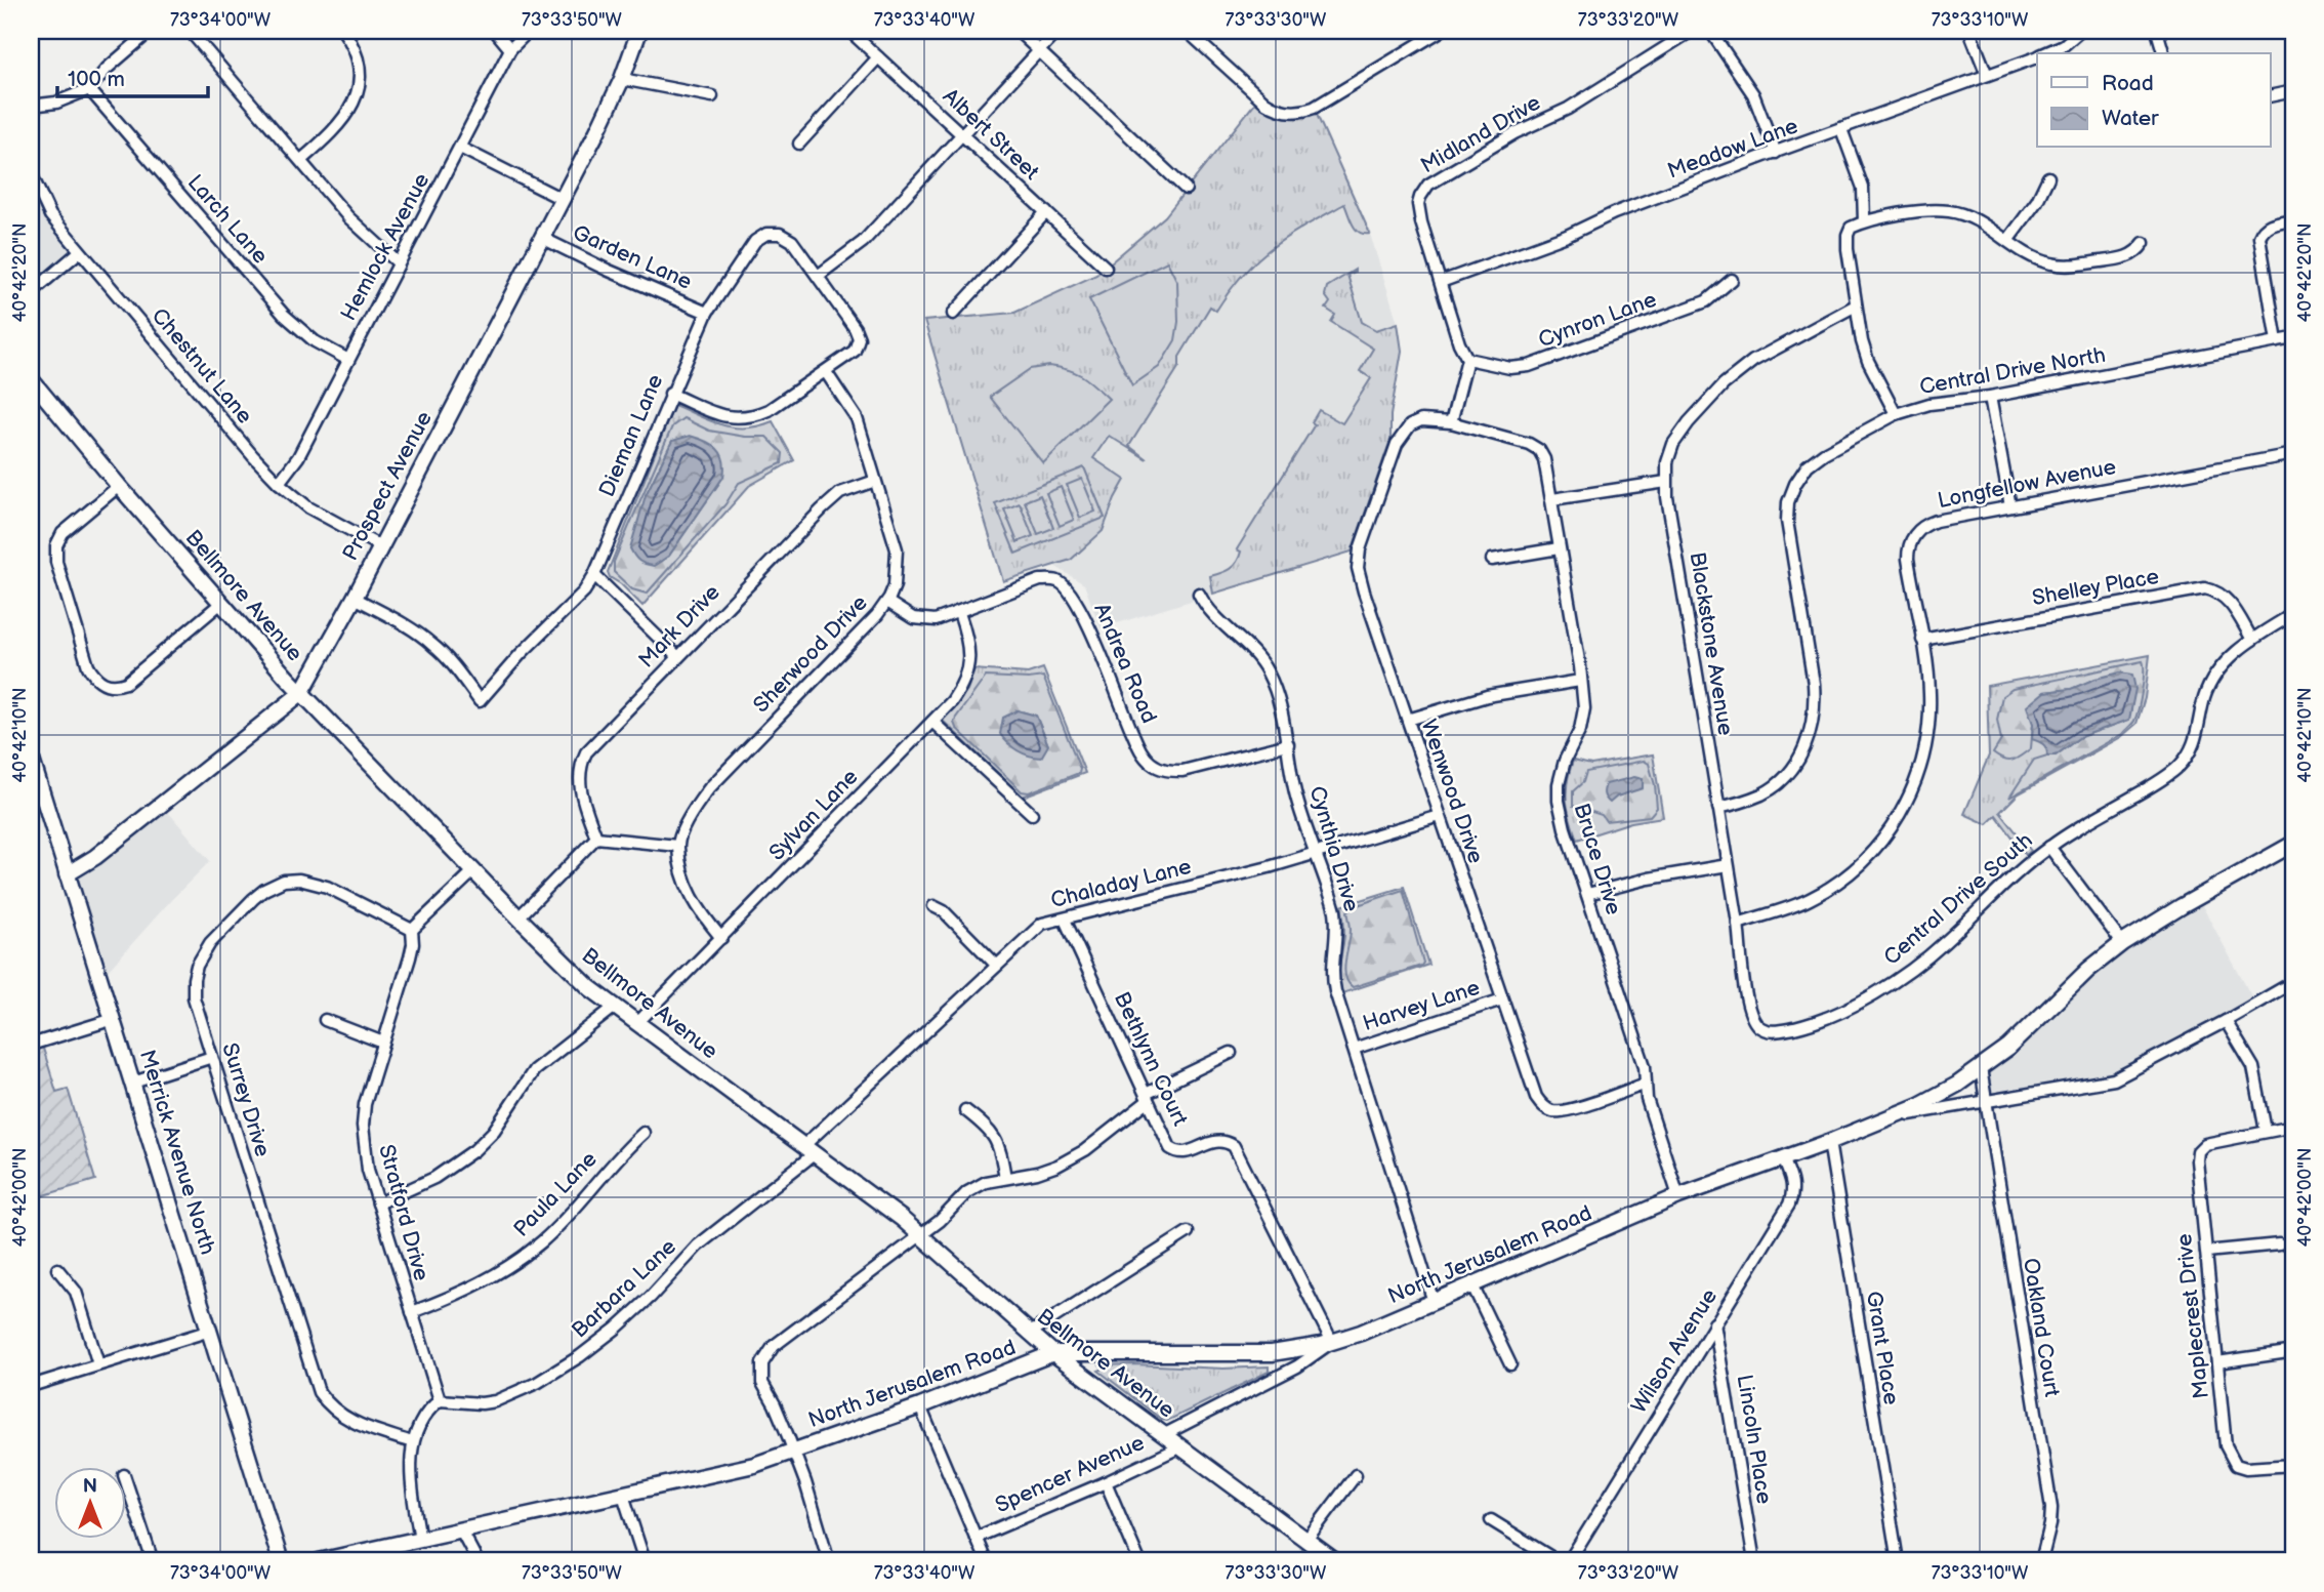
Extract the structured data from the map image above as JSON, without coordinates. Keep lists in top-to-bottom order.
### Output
{
  "streets": {
    "main road": [
      "Prospect Avenue",
      "Bellmore Avenue",
      "Merrick Avenue North",
      "North Jerusalem Road"
    ],
    "street": [
      "Albert Street",
      "Midland Drive",
      "Meadow Lane",
      "Larch Lane",
      "Hemlock Avenue",
      "Garden Lane",
      "Cynron Lane",
      "Chestnut Lane",
      "Central Drive North",
      "Dieman Lane",
      "Longfellow Avenue",
      "Shelley Place",
      "Mark Drive",
      "Blackstone Avenue",
      "Sherwood Drive",
      "Andrea Road",
      "Wenwood Drive",
      "Sylvan Lane",
      "Cynthia Drive",
      "Bruce Drive",
      "Chaladay Lane",
      "Central Drive South",
      "Harvey Lane",
      "Bethlynn Court",
      "Surrey Drive",
      "Paula Lane",
      "Stratford Drive",
      "Barbara Lane",
      "Maplecrest Drive",
      "Oakland Court",
      "Grant Place",
      "Wilson Avenue",
      "Lincoln Place",
      "Spencer Avenue"
    ]
  },
  "crossings": [
    ["Midland Drive", "Meadow Lane"],
    ["Midland Drive", "Cynron Lane"],
    ["Larch Lane", "Hemlock Avenue"],
    ["Hemlock Avenue", "Chestnut Lane"],
    ["Garden Lane", "Dieman Lane"],
    ["Garden Lane", "Prospect Avenue"],
    ["Chestnut Lane", "Prospect Avenue"],
    ["Central Drive North", "Blackstone Avenue"],
    ["Dieman Lane", "Prospect Avenue"],
    ["Longfellow Avenue", "Shelley Place"],
    ["Longfellow Avenue", "Blackstone Avenue"],
    ["Prospect Avenue", "Bellmore Avenue"],
    ["Prospect Avenue", "Merrick Avenue North"],
    ["Shelley Place", "Central Drive South"],
    ["Bellmore Avenue", "Sylvan Lane"],
    ["Bellmore Avenue", "Chaladay Lane"],
    ["Bellmore Avenue", "North Jerusalem Road"],
    ["Bellmore Avenue", "Barbara Lane"],
    ["Bellmore Avenue", "Spencer Avenue"],
    ["Mark Drive", "Sherwood Drive"],
    ["Blackstone Avenue", "Central Drive South"],
    ["Sherwood Drive", "Andrea Road"],
    ["Andrea Road", "Sylvan Lane"],
    ["Andrea Road", "Cynthia Drive"],
    ["Wenwood Drive", "Bruce Drive"],
    ["Wenwood Drive", "Chaladay Lane"],
    ["Wenwood Drive", "Harvey Lane"],
    ["Cynthia Drive", "Chaladay Lane"],
    ["Cynthia Drive", "Harvey Lane"],
    ["Cynthia Drive", "North Jerusalem Road"],
    ["Bruce Drive", "North Jerusalem Road"],
    ["Chaladay Lane", "Bethlynn Court"],
    ["Chaladay Lane", "Barbara Lane"],
    ["Bethlynn Court", "North Jerusalem Road"],
    ["Bethlynn Court", "Spencer Avenue"],
    ["Surrey Drive", "Stratford Drive"],
    ["Paula Lane", "Stratford Drive"],
    ["Stratford Drive", "Barbara Lane"],
    ["North Jerusalem Road", "Oakland Court"],
    ["North Jerusalem Road", "Grant Place"],
    ["North Jerusalem Road", "Wilson Avenue"],
    ["North Jerusalem Road", "Spencer Avenue"],
    ["Wilson Avenue", "Lincoln Place"]
  ],
  "legend": ["Road", "Water"],
  "scale_bar": "100 m",
  "north": "top",
  "coordinates": [
    "73°34'00\"W",
    "73°33'50\"W",
    "73°33'40\"W",
    "73°33'30\"W",
    "73°33'20\"W",
    "73°33'10\"W",
    "40°42'20\"N",
    "40°42'10\"N",
    "40°42'00\"N"
  ]
}
